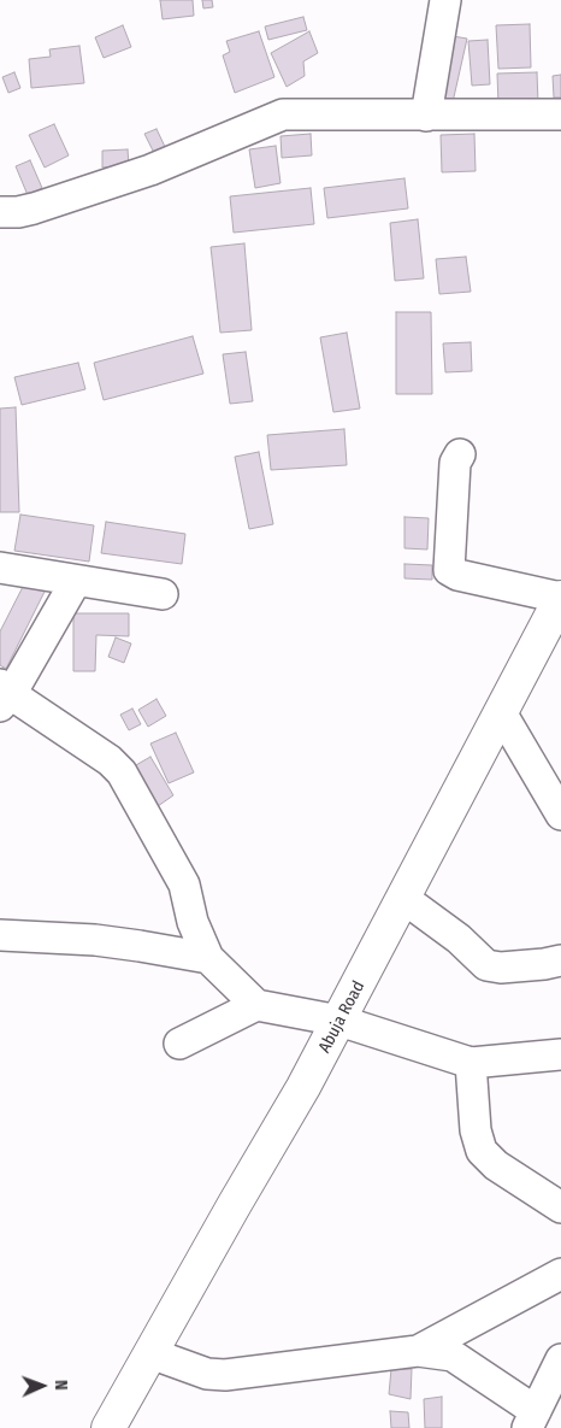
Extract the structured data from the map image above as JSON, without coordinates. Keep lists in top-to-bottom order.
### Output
{
  "streets": {
    "main road": ["Abuja Road"]
  },
  "north": "right"
}
